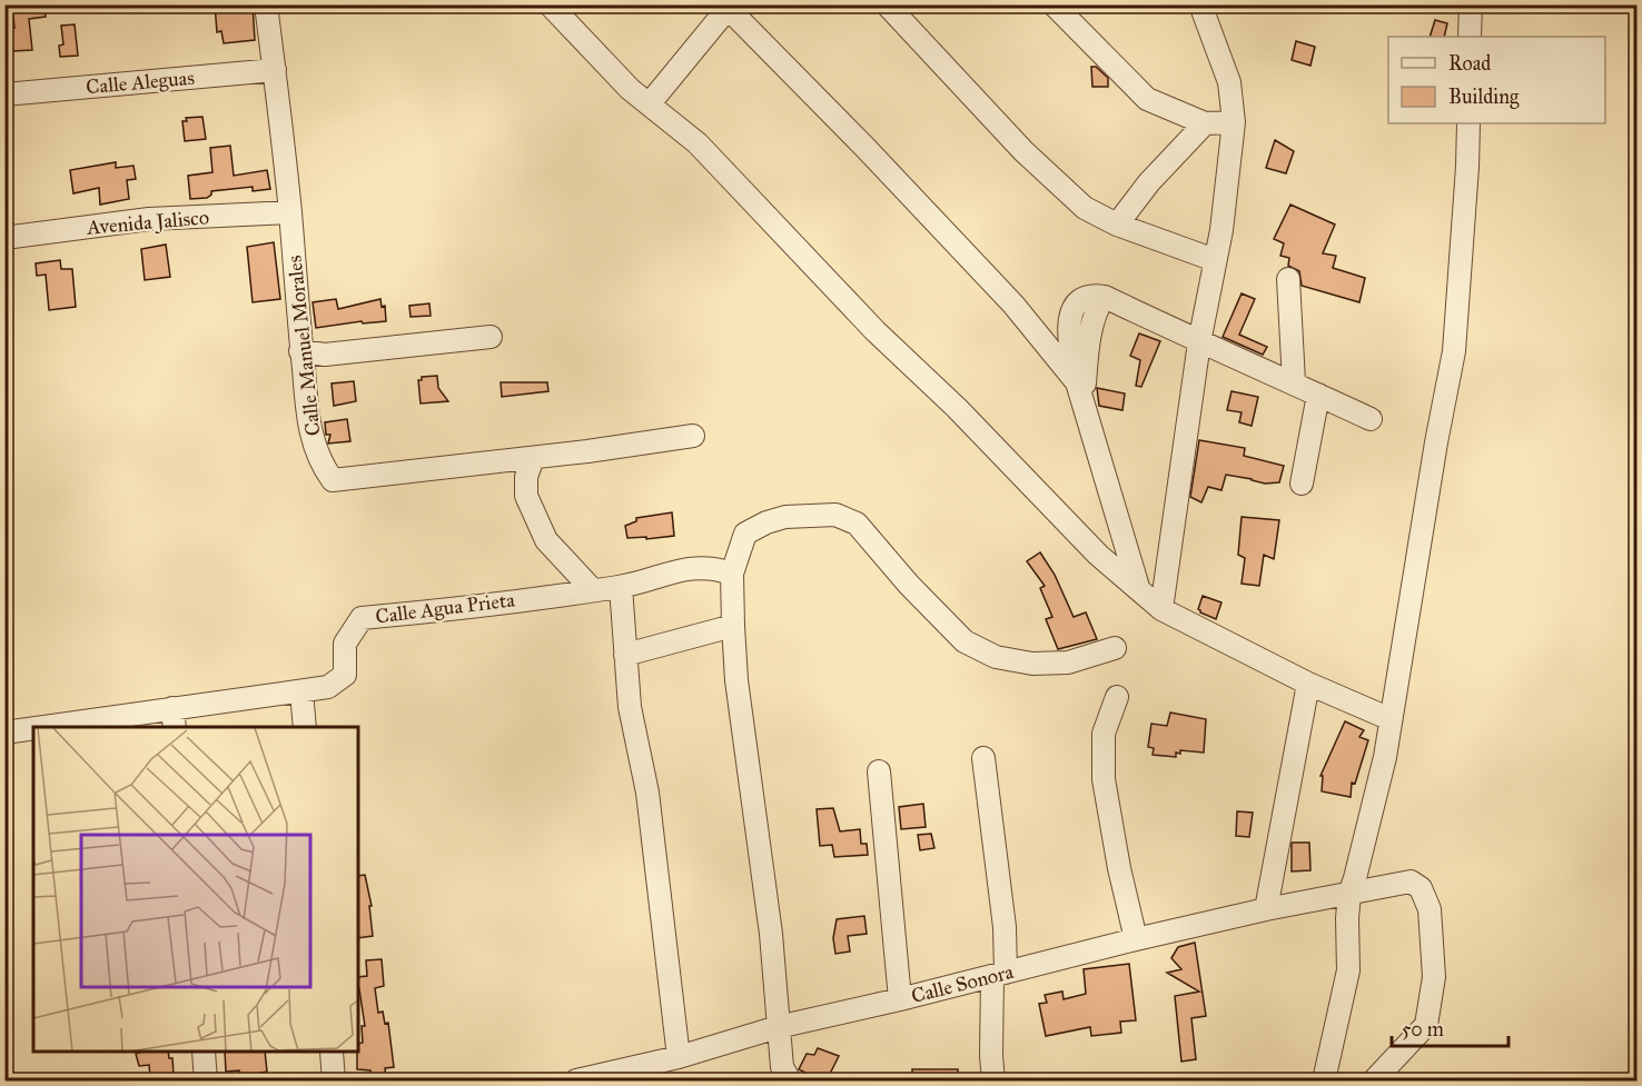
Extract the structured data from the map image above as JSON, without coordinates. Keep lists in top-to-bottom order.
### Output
{
  "streets": {
    "street": [
      "Calle Aleguas",
      "Avenida Jalisco",
      "Calle Manuel Morales",
      "Calle Agua Prieta",
      "Calle Sonora"
    ]
  },
  "crossings": [
    ["Calle Aleguas", "Calle Manuel Morales"],
    ["Avenida Jalisco", "Calle Manuel Morales"]
  ],
  "legend": ["Road", "Building"],
  "scale_bar": "50 m"
}
